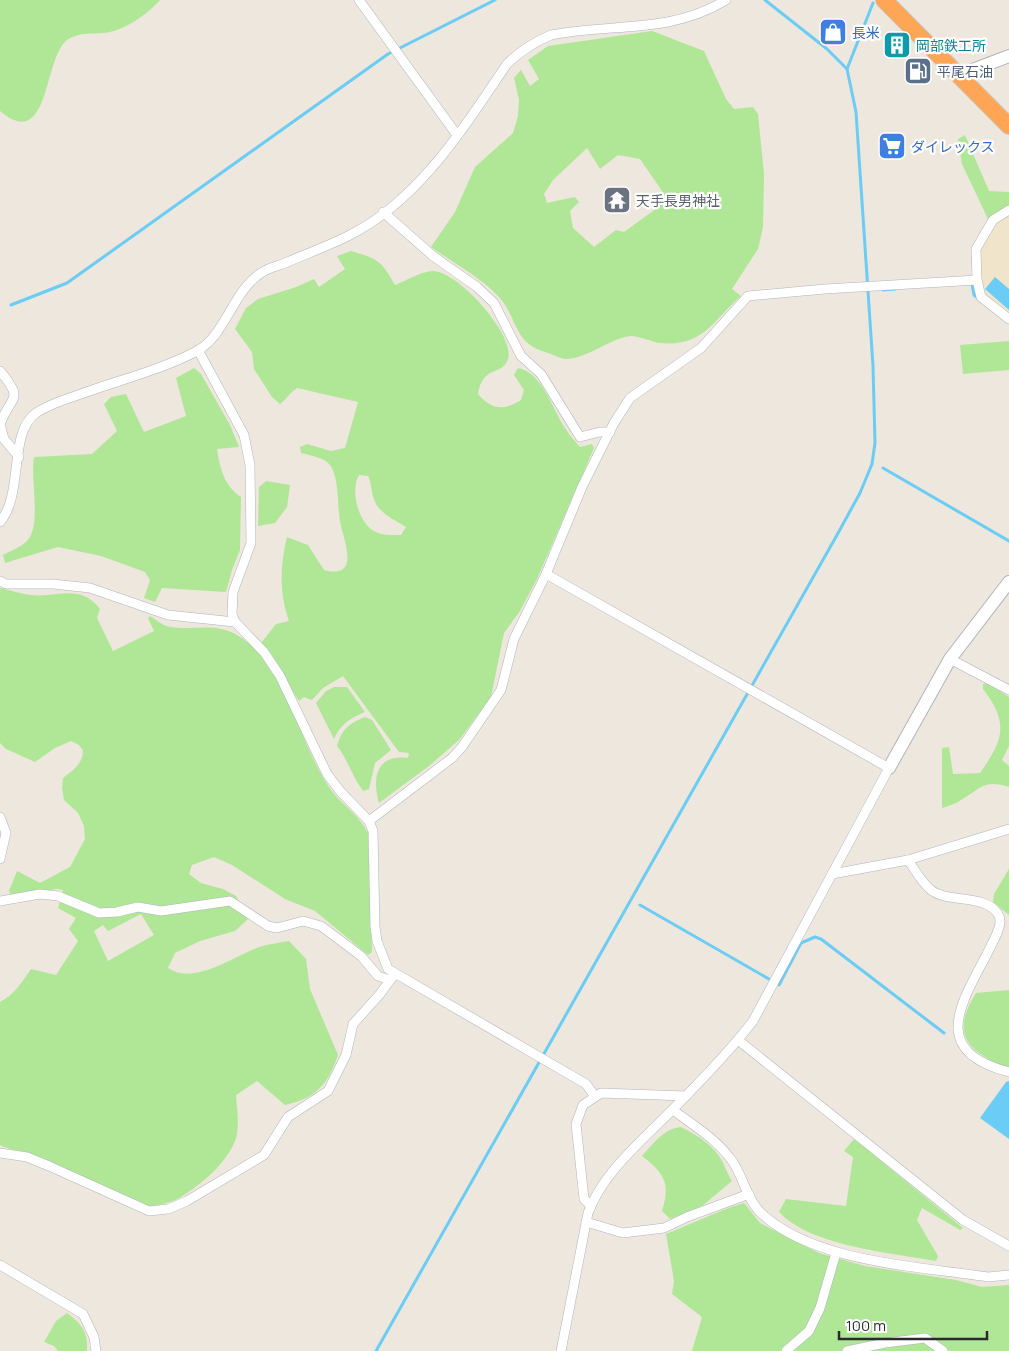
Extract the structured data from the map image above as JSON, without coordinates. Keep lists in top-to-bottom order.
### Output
{
  "places": {
    "shop": ["長米"],
    "building": ["岡部鉄工所"],
    "fuel station": ["平尾石油"],
    "supermarket": ["ダイレックス"],
    "temple": ["天手長男神社"]
  },
  "scale_bar": "100 m"
}
